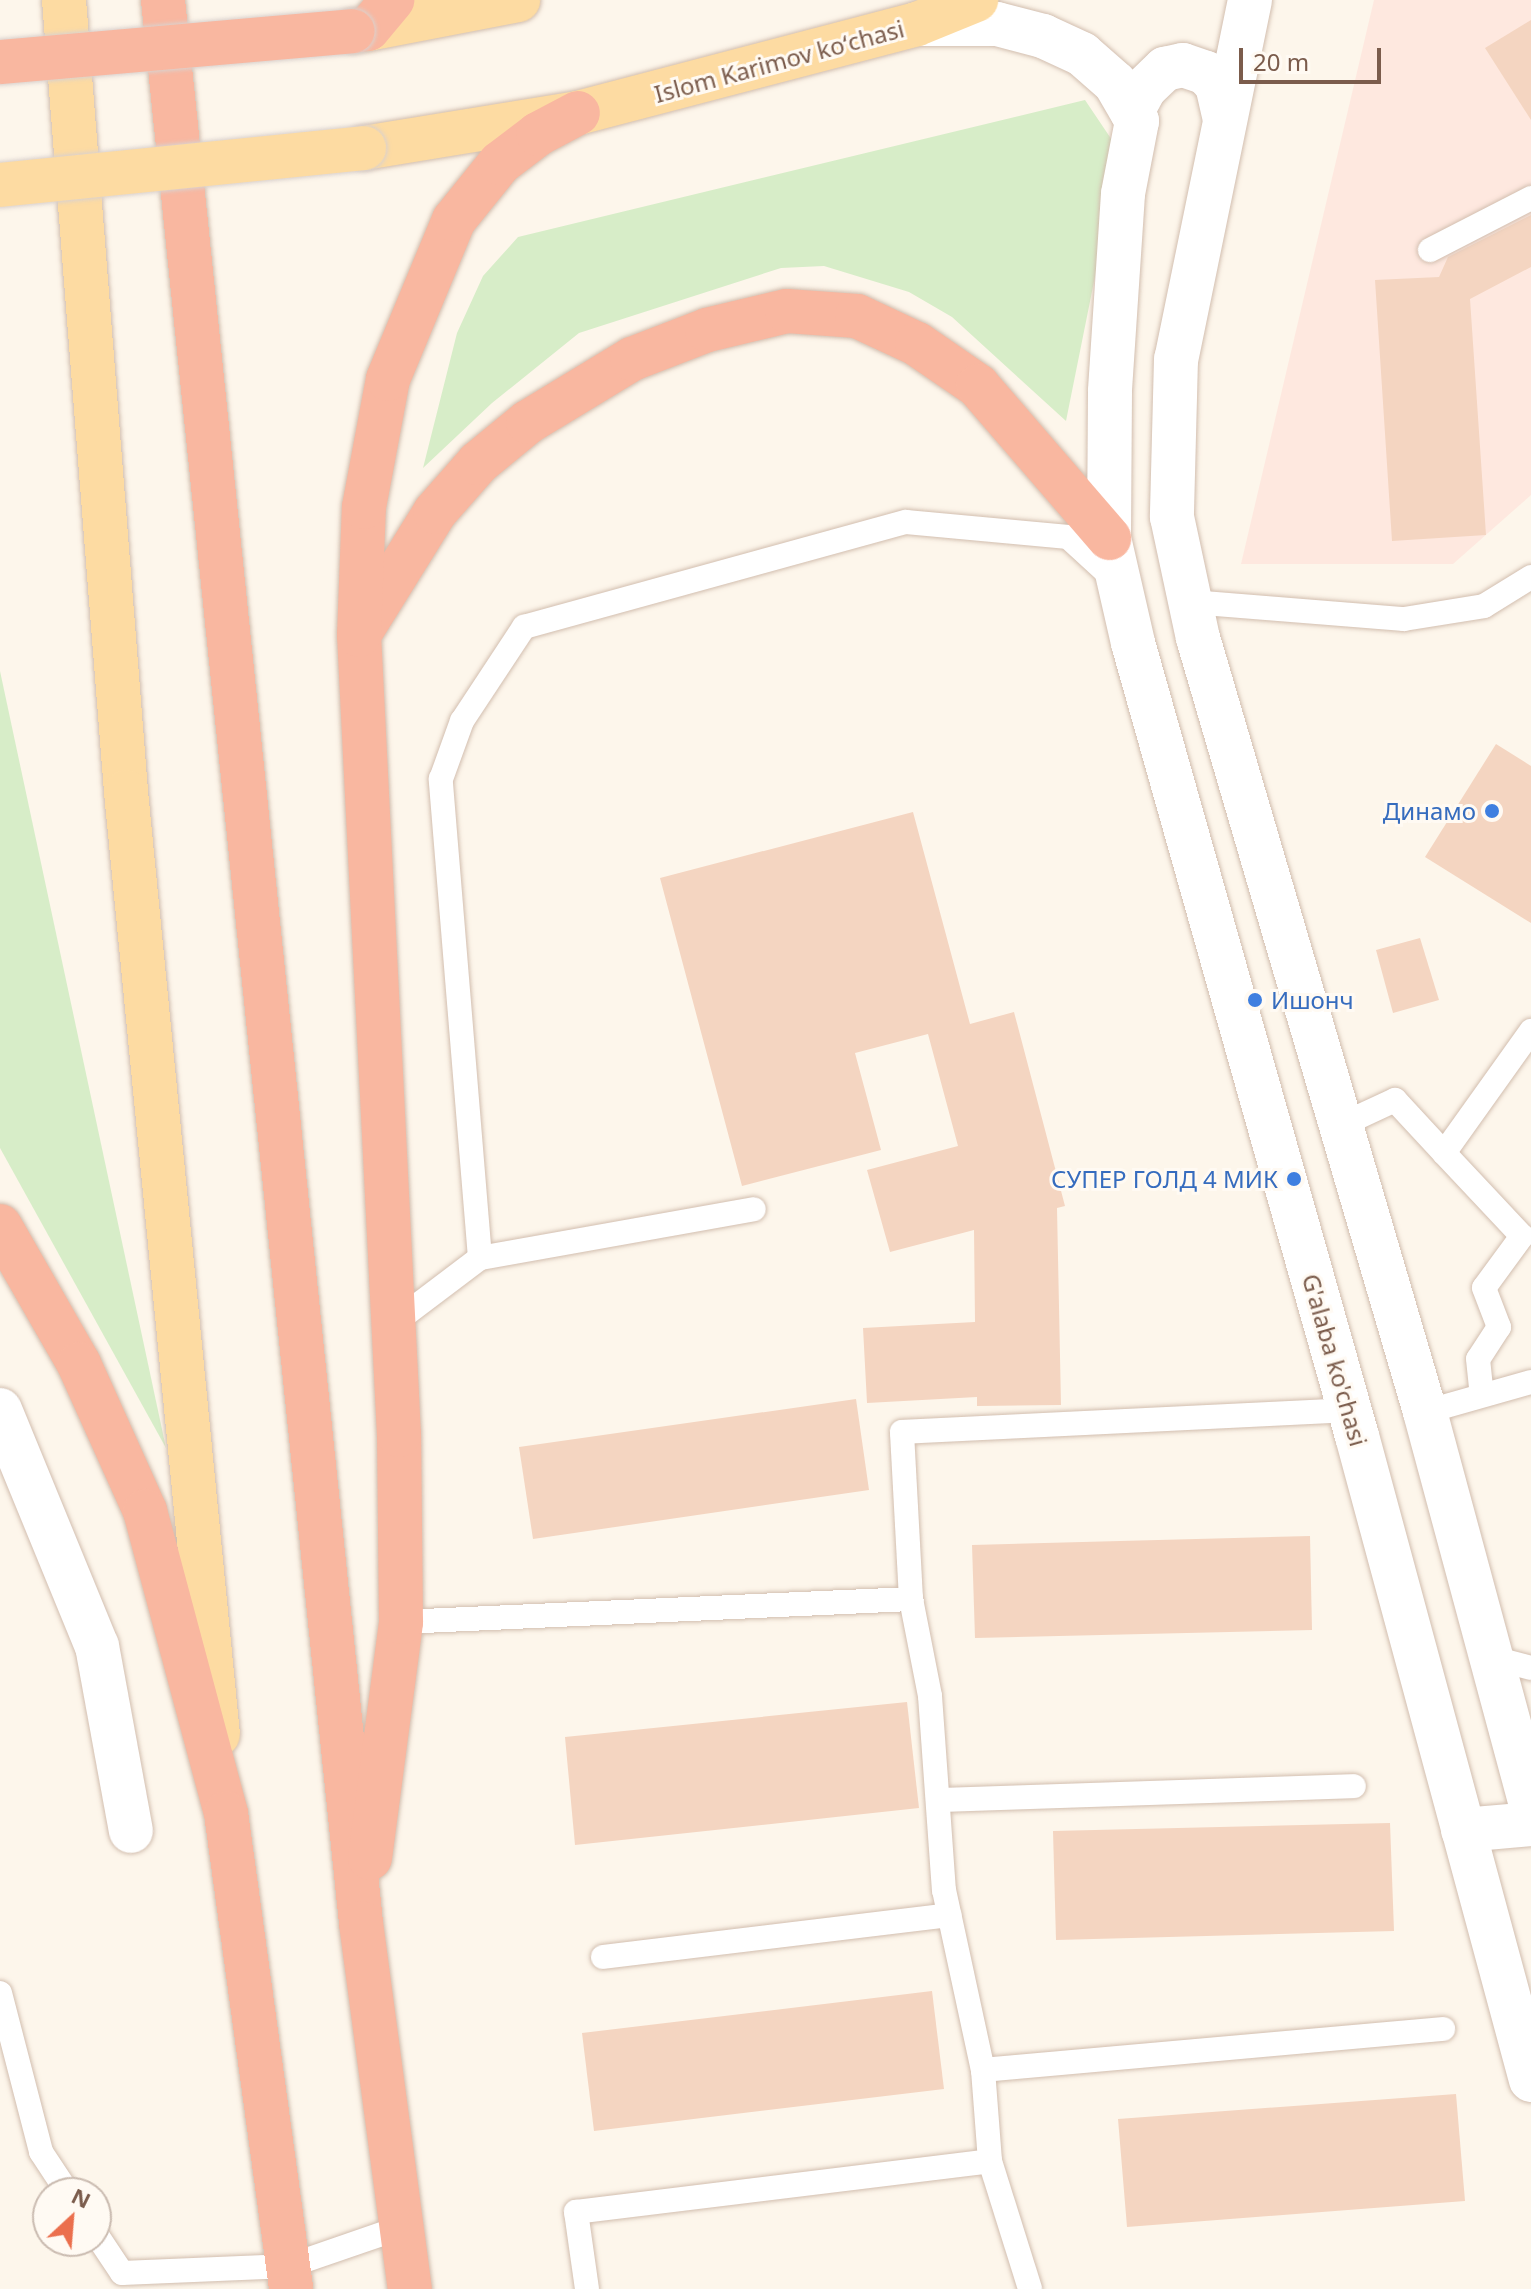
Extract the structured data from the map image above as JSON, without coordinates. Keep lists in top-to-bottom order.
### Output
{
  "streets": {
    "main road": ["Islom Karimov koʻchasi", "G'alaba ko'chasi"]
  },
  "places": ["Динамо", "Ишонч", "СУПЕР ГОЛД 4 МИК"],
  "scale_bar": "20 m",
  "north": "top right"
}
